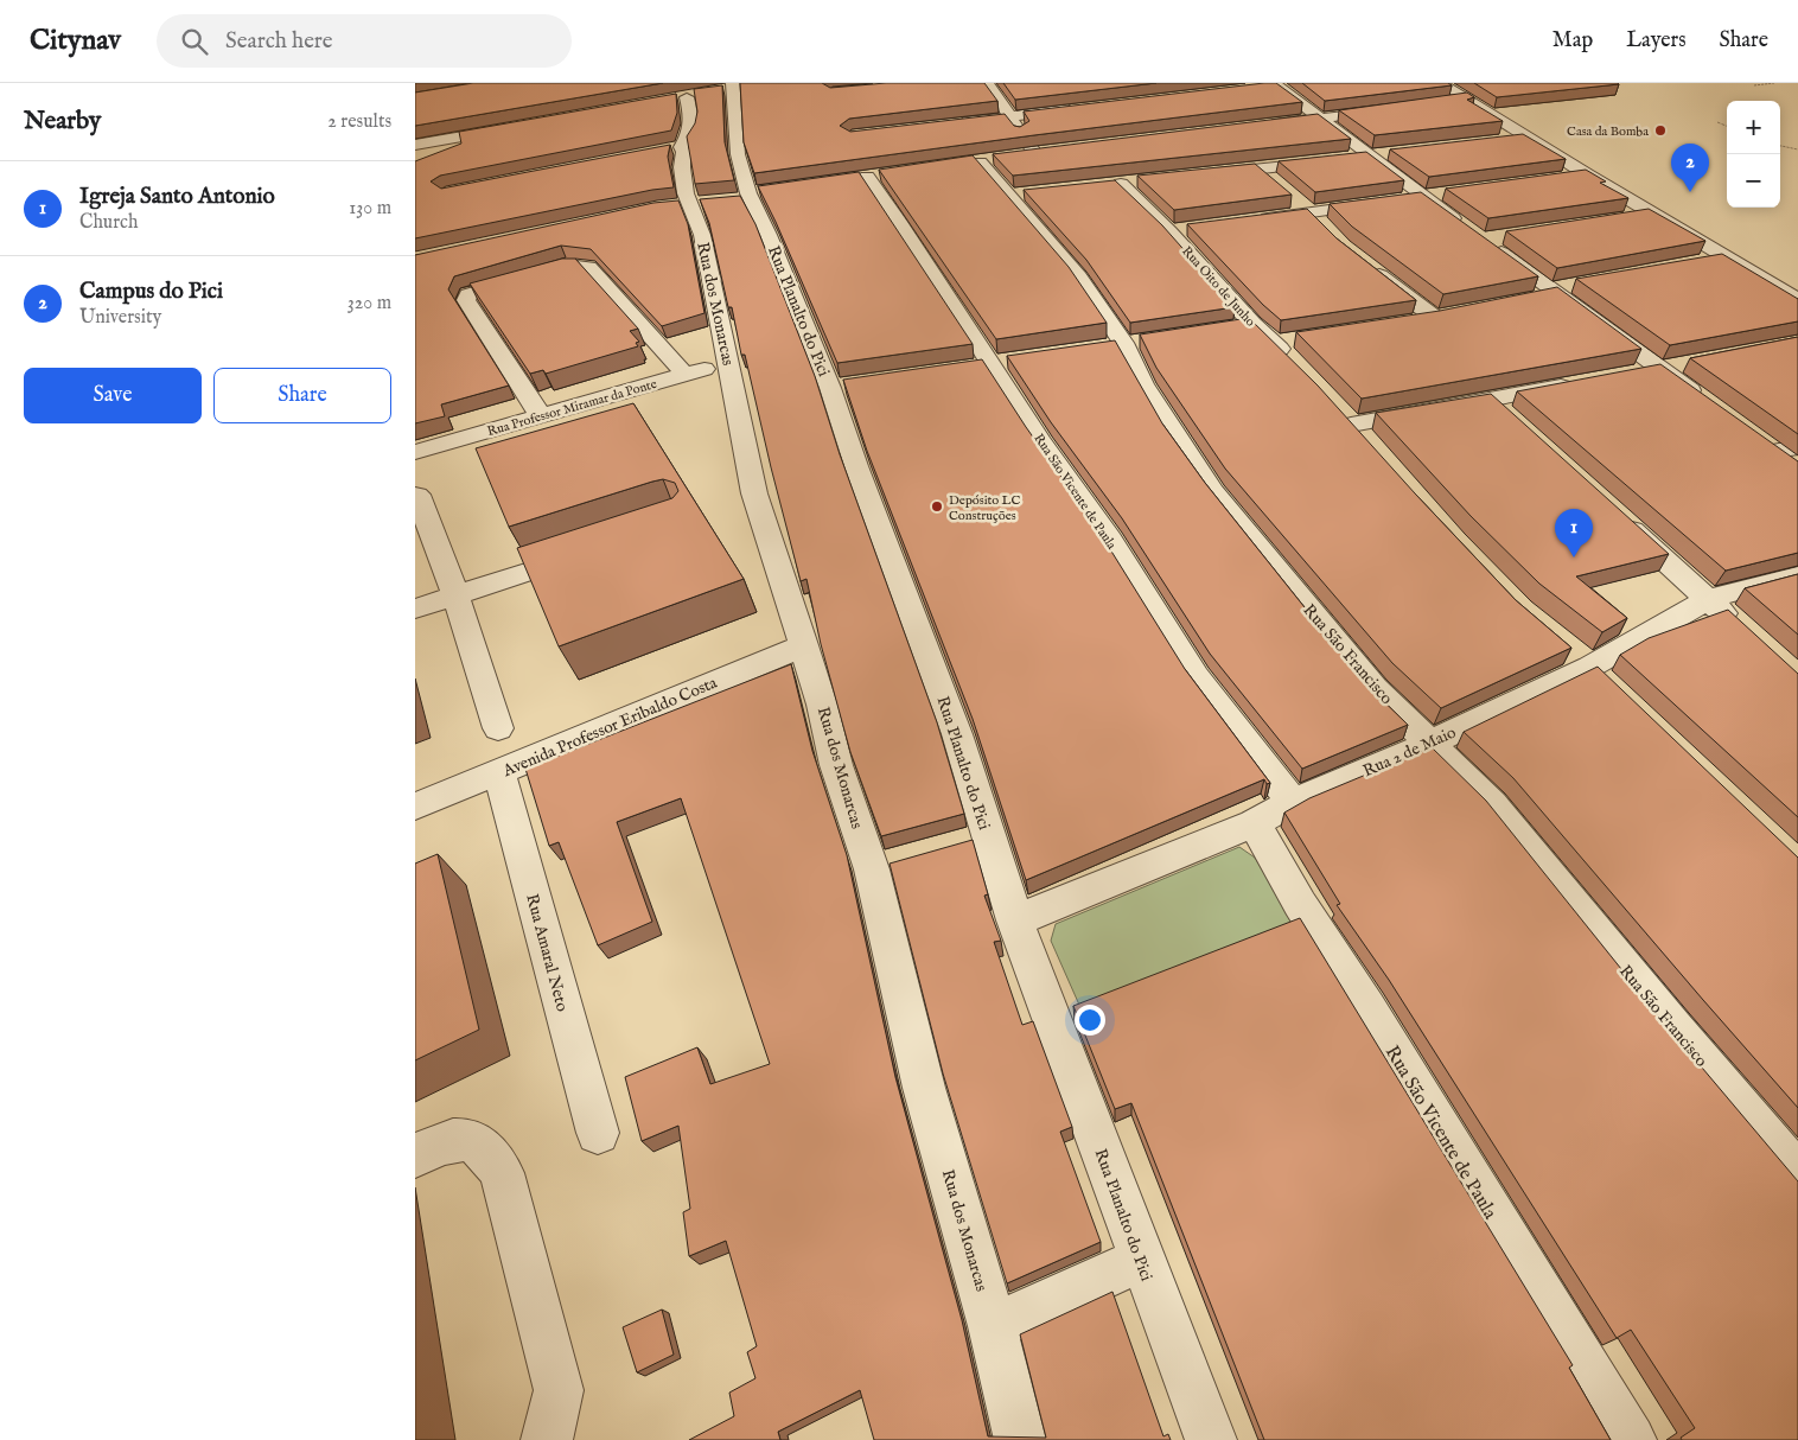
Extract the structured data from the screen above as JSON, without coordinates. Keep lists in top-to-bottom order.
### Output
{
  "streets": {
    "street": [
      "Rua Oito de Junho",
      "Rua dos Monarcas",
      "Rua Planalto do Pici",
      "Rua Professor Miramar da Ponte",
      "Rua São Vicente de Paula",
      "Rua São Francisco",
      "Avenida Professor Eribaldo Costa",
      "Rua 2 de Maio",
      "Rua Amaral Neto"
    ]
  },
  "crossings": [
    ["Rua dos Monarcas", "Rua Planalto do Pici"],
    ["Rua dos Monarcas", "Rua Professor Miramar da Ponte"],
    ["Rua dos Monarcas", "Avenida Professor Eribaldo Costa"],
    ["Rua Planalto do Pici", "Rua 2 de Maio"],
    ["Rua São Vicente de Paula", "Rua 2 de Maio"],
    ["Rua São Francisco", "Rua 2 de Maio"],
    ["Avenida Professor Eribaldo Costa", "Rua Amaral Neto"]
  ],
  "places": ["Casa da Bomba", "Depósito LC Construções"],
  "page": {
    "header": "Citynav",
    "search": "Search here",
    "nav": ["Map", "Layers", "Share"],
    "heading": ["Nearby", "2 results"],
    "map_buttons": ["+", "−"],
    "pins": ["2", "1"],
    "list": [
      {
        "mark": "1",
        "name": "Igreja Santo Antonio",
        "note": "Church",
        "value": "130 m"
      },
      {
        "mark": "2",
        "name": "Campus do Pici",
        "note": "University",
        "value": "320 m"
      }
    ],
    "buttons": ["Save", "Share"]
  }
}
